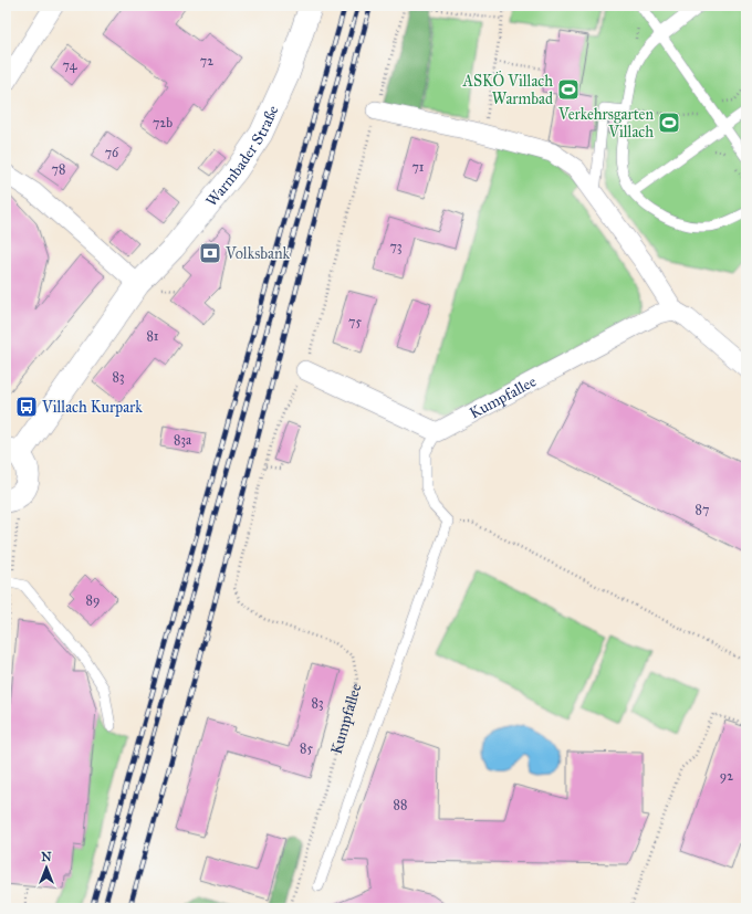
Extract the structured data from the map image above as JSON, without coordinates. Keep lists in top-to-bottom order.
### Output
{
  "streets": {
    "street": ["Warmbader Straße", "Kumpfallee"]
  },
  "places": {
    "sports": ["ASKÖ Villach Warmbad", "Verkehrsgarten Villach"],
    "bank": ["Volksbank"],
    "bus stop": ["Villach Kurpark"]
  },
  "house_numbers": [
    "72",
    "74",
    "72b",
    "76",
    "71",
    "78",
    "73",
    "75",
    "81",
    "83",
    "83a",
    "87",
    "89",
    "83",
    "85",
    "92",
    "88"
  ],
  "north": "top"
}
